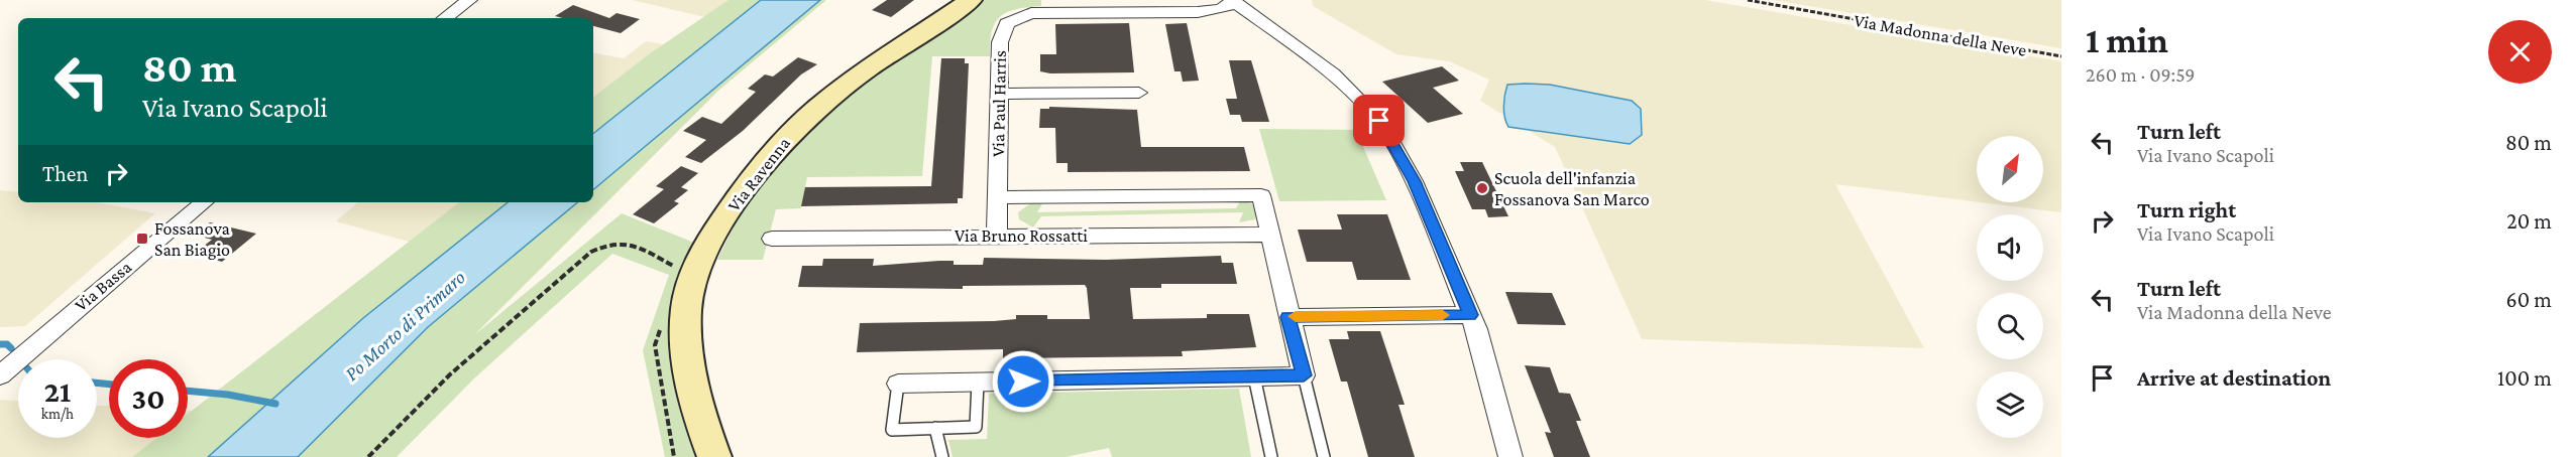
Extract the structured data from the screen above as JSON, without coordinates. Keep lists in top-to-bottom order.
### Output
{
  "streets": {
    "main road": ["Via Ravenna"],
    "street": ["Via Paul Harris", "Via Bruno Rossatti", "Via Bassa"],
    "path": ["Via Madonna della Neve"]
  },
  "crossings": [
    ["Via Paul Harris", "Via Bruno Rossatti"]
  ],
  "water": ["Po Morto di Primaro"],
  "places": {
    "other": ["Scuola dell'infanzia Fossanova San Marco"],
    "transit": ["Fossanova San Biagio"]
  },
  "north": "top right",
  "page": {
    "heading": ["1 min", "260 m · 09:59"],
    "turn": ["80 m", "Via Ivano Scapoli"],
    "list": [
      {
        "name": "Turn left",
        "note": "Via Ivano Scapoli",
        "value": "80 m"
      },
      {
        "name": "Turn right",
        "note": "Via Ivano Scapoli",
        "value": "20 m"
      },
      {
        "name": "Turn left",
        "note": "Via Madonna della Neve",
        "value": "60 m"
      },
      {
        "name": "Arrive at destination",
        "value": "100 m"
      }
    ],
    "then": "Then",
    "speed": "21 km/h",
    "limit": "30"
  }
}
